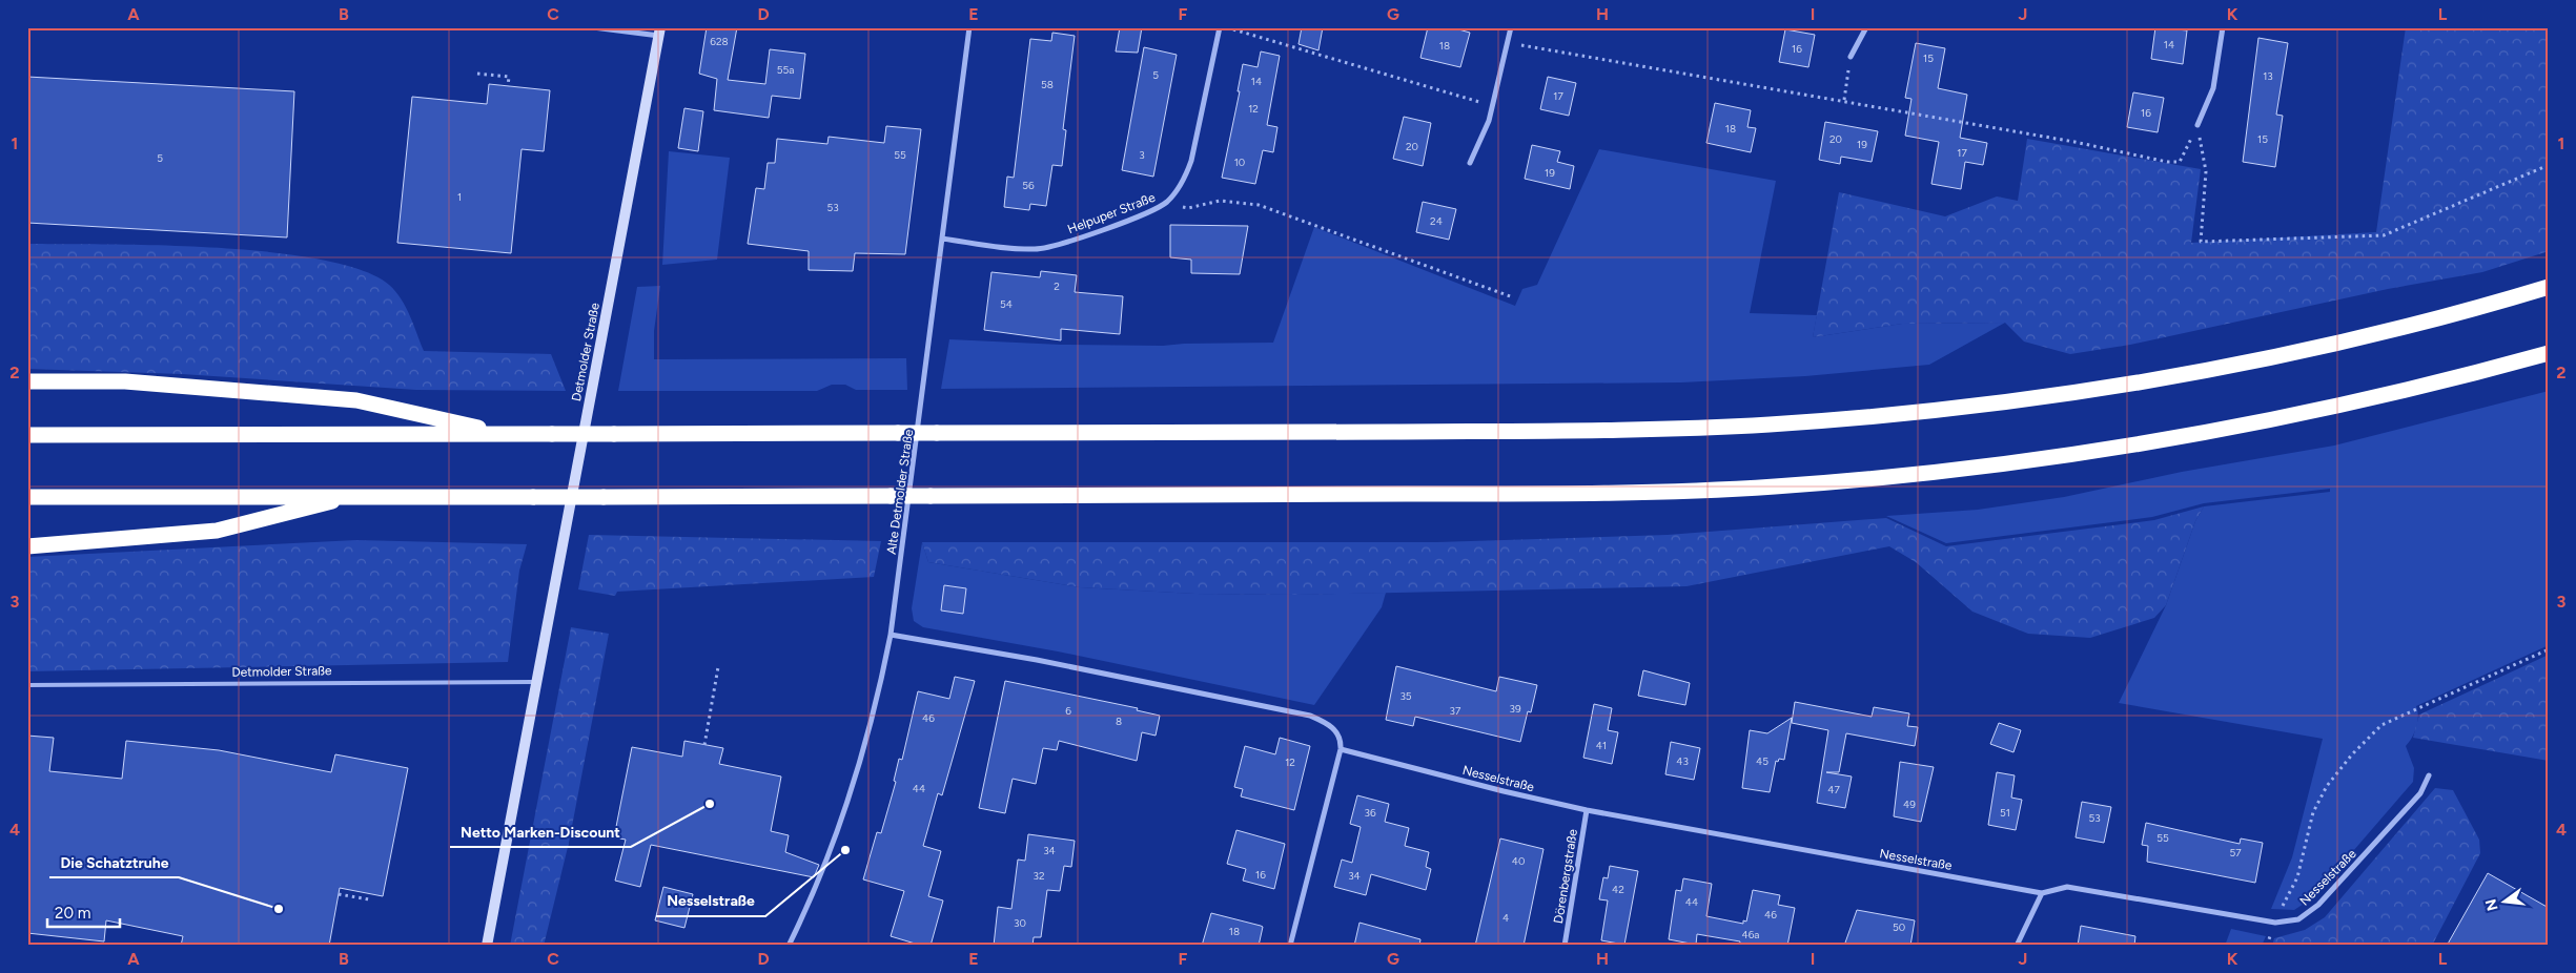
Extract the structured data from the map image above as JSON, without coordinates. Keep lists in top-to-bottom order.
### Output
{
  "streets": {
    "street": [
      "Helpuper Straße",
      "Detmolder Straße",
      "Alte Detmolder Straße",
      "Nesselstraße",
      "Dörenbergstraße"
    ]
  },
  "crossings": [
    ["Helpuper Straße", "Alte Detmolder Straße"],
    ["Nesselstraße", "Dörenbergstraße"]
  ],
  "places": ["Netto Marken-Discount", "Nesselstraße", "Die Schatztruhe"],
  "house_numbers": [
    "628",
    "14",
    "18",
    "16",
    "15",
    "55a",
    "5",
    "13",
    "14",
    "58",
    "17",
    "12",
    "16",
    "18",
    "20",
    "15",
    "19",
    "20",
    "17",
    "55",
    "3",
    "5",
    "10",
    "19",
    "56",
    "1",
    "53",
    "24",
    "2",
    "54",
    "35",
    "39",
    "6",
    "37",
    "46",
    "8",
    "41",
    "43",
    "45",
    "12",
    "44",
    "47",
    "49",
    "36",
    "51",
    "53",
    "55",
    "34",
    "57",
    "40",
    "16",
    "32",
    "34",
    "42",
    "44",
    "46",
    "4",
    "30",
    "50",
    "18",
    "46a"
  ],
  "scale_bar": "20 m",
  "north": "left",
  "grid": {
    "columns": [
      "A",
      "B",
      "C",
      "D",
      "E",
      "F",
      "G",
      "H",
      "I",
      "J",
      "K",
      "L"
    ],
    "rows": [
      "1",
      "2",
      "3",
      "4"
    ]
  }
}
